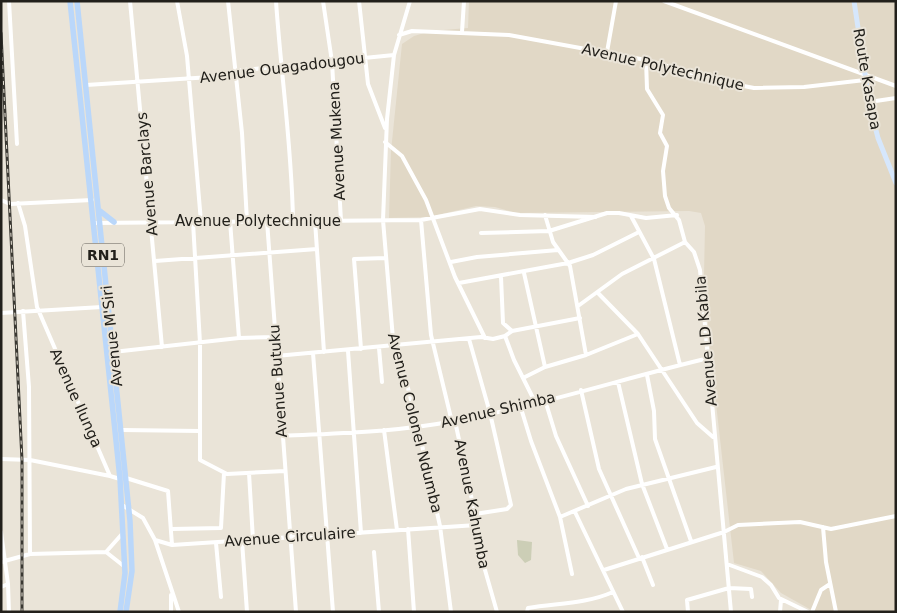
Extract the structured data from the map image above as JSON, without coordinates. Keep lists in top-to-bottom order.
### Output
{
  "streets": {
    "highway": ["RN1", "Avenue M'Siri"],
    "main road": ["Route Kasapa"],
    "street": [
      "Avenue Polytechnique",
      "Avenue Ouagadougou",
      "Avenue Mukena",
      "Avenue Barclays",
      "Avenue LD Kabila",
      "Avenue Butuku",
      "Avenue Ilunga",
      "Avenue Shimba",
      "Avenue Colonel Ndumba",
      "Avenue Kahumba",
      "Avenue Circulaire"
    ]
  },
  "crossings": [
    ["Avenue Polytechnique", "Route Kasapa"],
    ["Avenue Polytechnique", "Avenue Mukena"],
    ["Avenue Polytechnique", "Avenue Barclays"],
    ["Avenue Polytechnique", "Avenue M'Siri"],
    ["Avenue Polytechnique", "Avenue LD Kabila"],
    ["Avenue Polytechnique", "Avenue Butuku"],
    ["Avenue Polytechnique", "Avenue Colonel Ndumba"],
    ["Avenue Polytechnique", "Avenue Kahumba"],
    ["Avenue Ouagadougou", "Avenue Mukena"],
    ["Avenue Ouagadougou", "Avenue Barclays"],
    ["Avenue Ouagadougou", "Avenue M'Siri"],
    ["Avenue Ouagadougou", "Avenue Colonel Ndumba"],
    ["Avenue LD Kabila", "Avenue Shimba"],
    ["Avenue Butuku", "Avenue Shimba"],
    ["Avenue Butuku", "Avenue Circulaire"],
    ["Avenue Shimba", "Avenue Colonel Ndumba"],
    ["Avenue Shimba", "Avenue Kahumba"],
    ["Avenue Colonel Ndumba", "Avenue Circulaire"],
    ["Avenue Kahumba", "Avenue Circulaire"]
  ]
}
